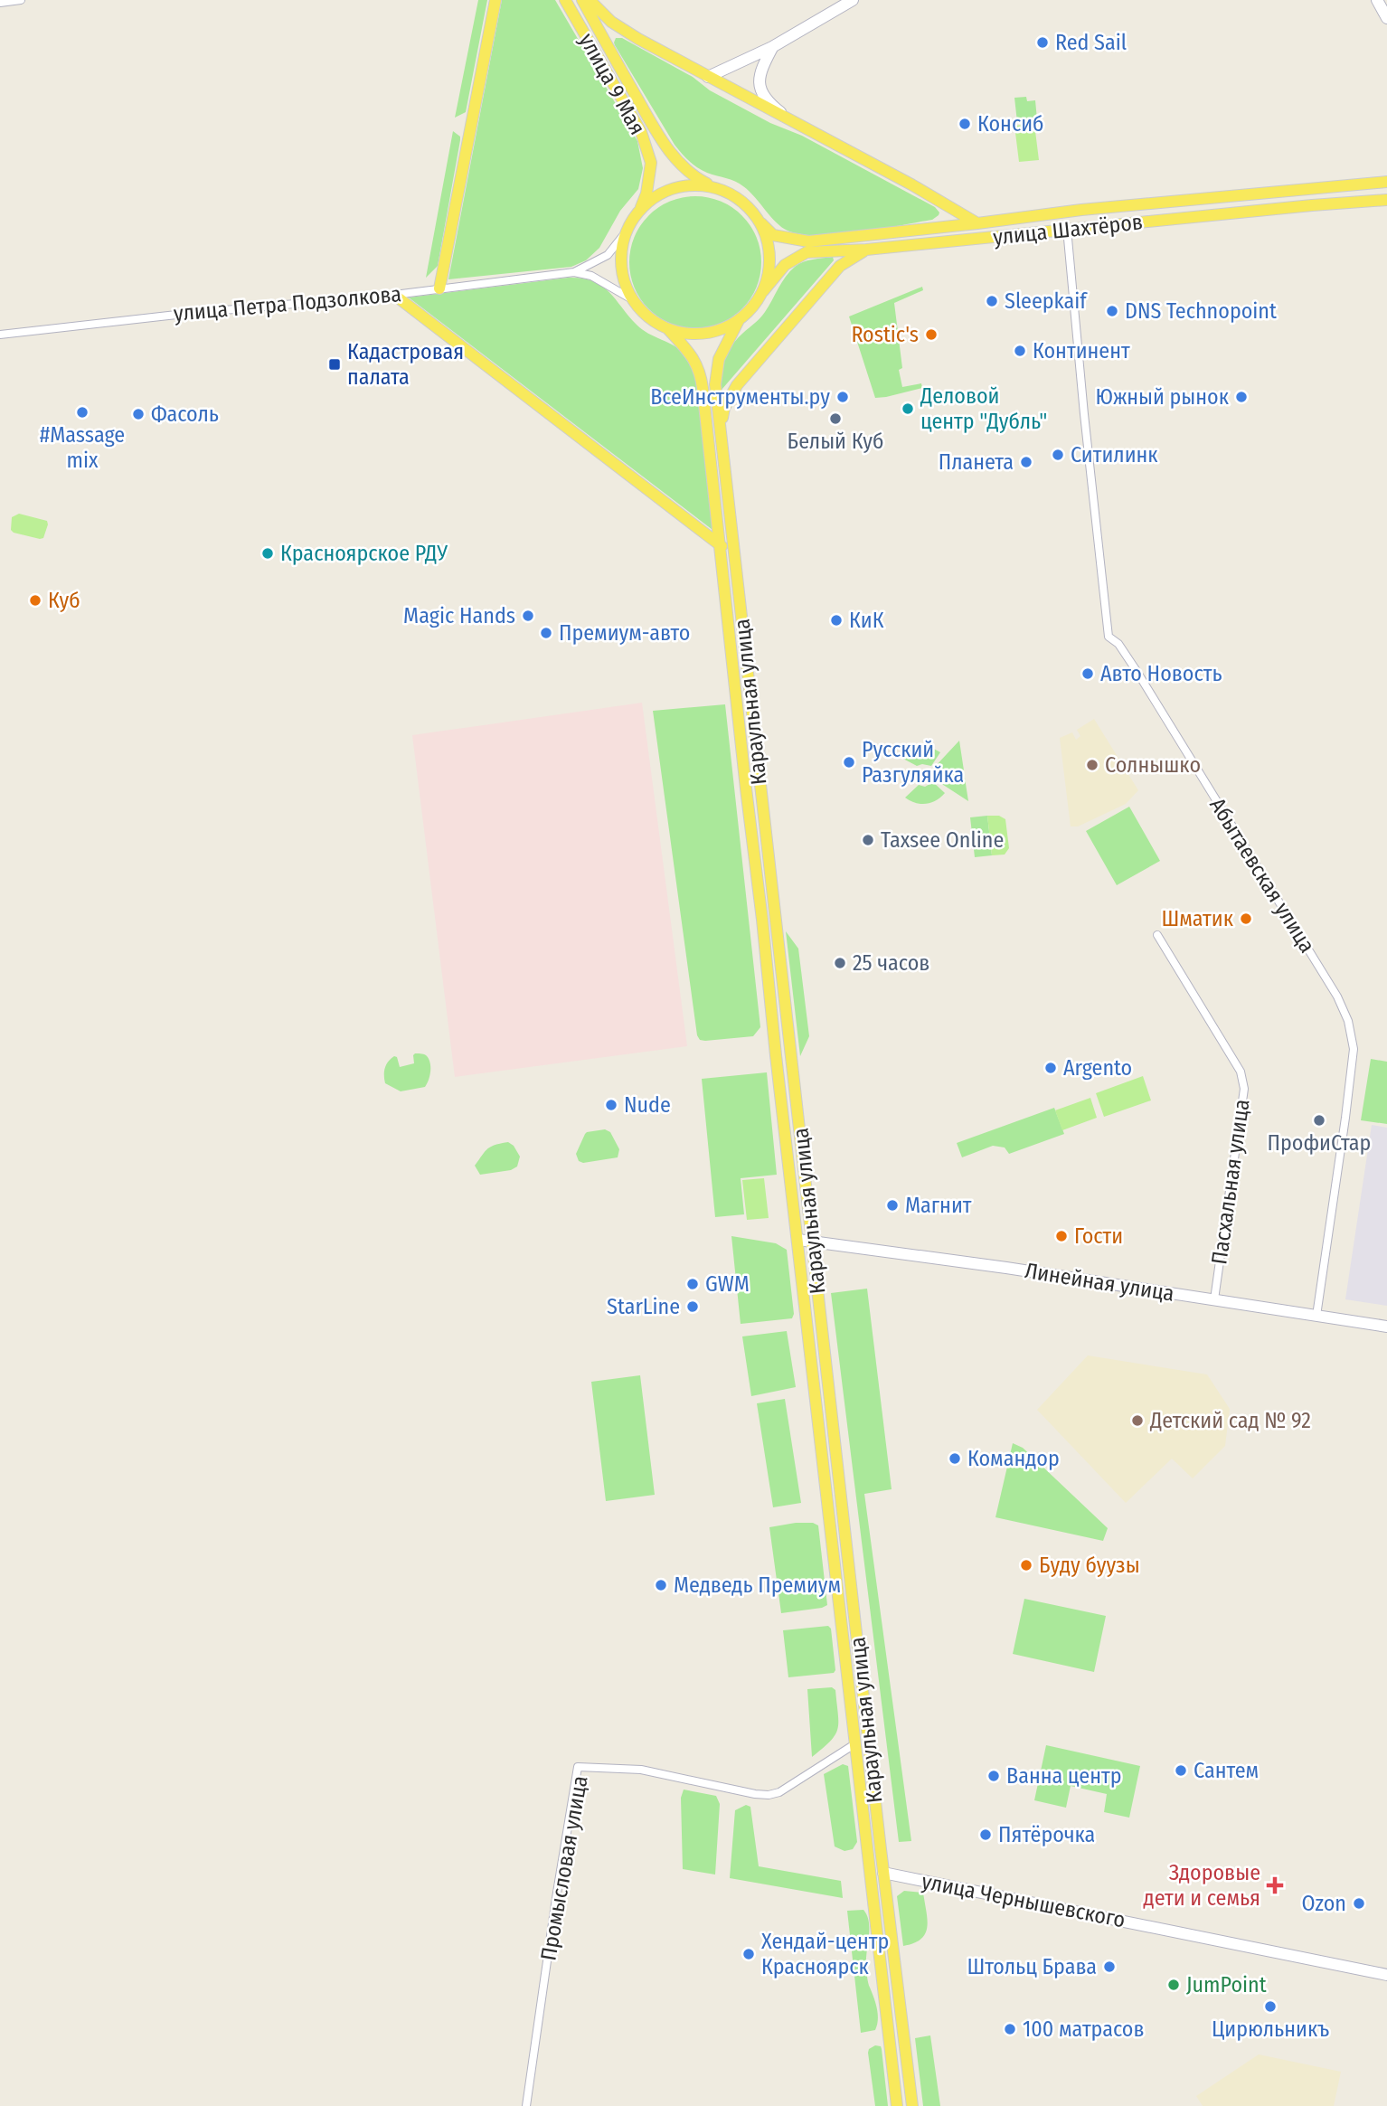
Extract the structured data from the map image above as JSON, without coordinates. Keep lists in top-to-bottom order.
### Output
{
  "streets": {
    "main road": ["улица 9 Мая", "улица Шахтёров", "Караульная улица"],
    "street": [
      "улица Петра Подзолкова",
      "Абытаевская улица",
      "Пасхальная улица",
      "Линейная улица",
      "Промысловая улица",
      "улица Чернышевского"
    ]
  },
  "crossings": [
    ["улица 9 Мая", "улица Шахтёров"],
    ["улица 9 Мая", "улица Петра Подзолкова"],
    ["улица 9 Мая", "Караульная улица"],
    ["улица Шахтёров", "улица Петра Подзолкова"],
    ["улица Шахтёров", "Караульная улица"],
    ["улица Шахтёров", "Абытаевская улица"],
    ["улица Петра Подзолкова", "Караульная улица"],
    ["Караульная улица", "Линейная улица"],
    ["Караульная улица", "Промысловая улица"],
    ["Караульная улица", "улица Чернышевского"],
    ["Абытаевская улица", "Линейная улица"],
    ["Пасхальная улица", "Линейная улица"]
  ],
  "places": {
    "other": [
      "Red Sail",
      "Консиб",
      "Sleepkaif",
      "DNS Technopoint",
      "Rostic's",
      "Континент",
      "ВсеИнструменты.ру",
      "Южный рынок",
      "Деловой центр \"Дубль\"",
      "#Massage mix",
      "Фасоль",
      "Белый Куб",
      "Ситилинк",
      "Планета",
      "Красноярское РДУ",
      "Куб",
      "Magic Hands",
      "КиК",
      "Премиум-авто",
      "Авто Новость",
      "Русский Разгуляйка",
      "Солнышко",
      "Taxsee Online",
      "Шматик",
      "25 часов",
      "Argento",
      "Nude",
      "ПрофиСтар",
      "Магнит",
      "Гости",
      "GWM",
      "StarLine",
      "Детский сад № 92",
      "Командор",
      "Буду буузы",
      "Медведь Премиум",
      "Сантем",
      "Ванна центр",
      "Пятёрочка",
      "Ozon",
      "Хендай-центр Красноярск",
      "Штольц Брава",
      "JumPoint",
      "Цирюльникъ",
      "100 матрасов"
    ],
    "transit": ["Кадастровая палата"],
    "health": ["Здоровые дети и семья"]
  }
}
